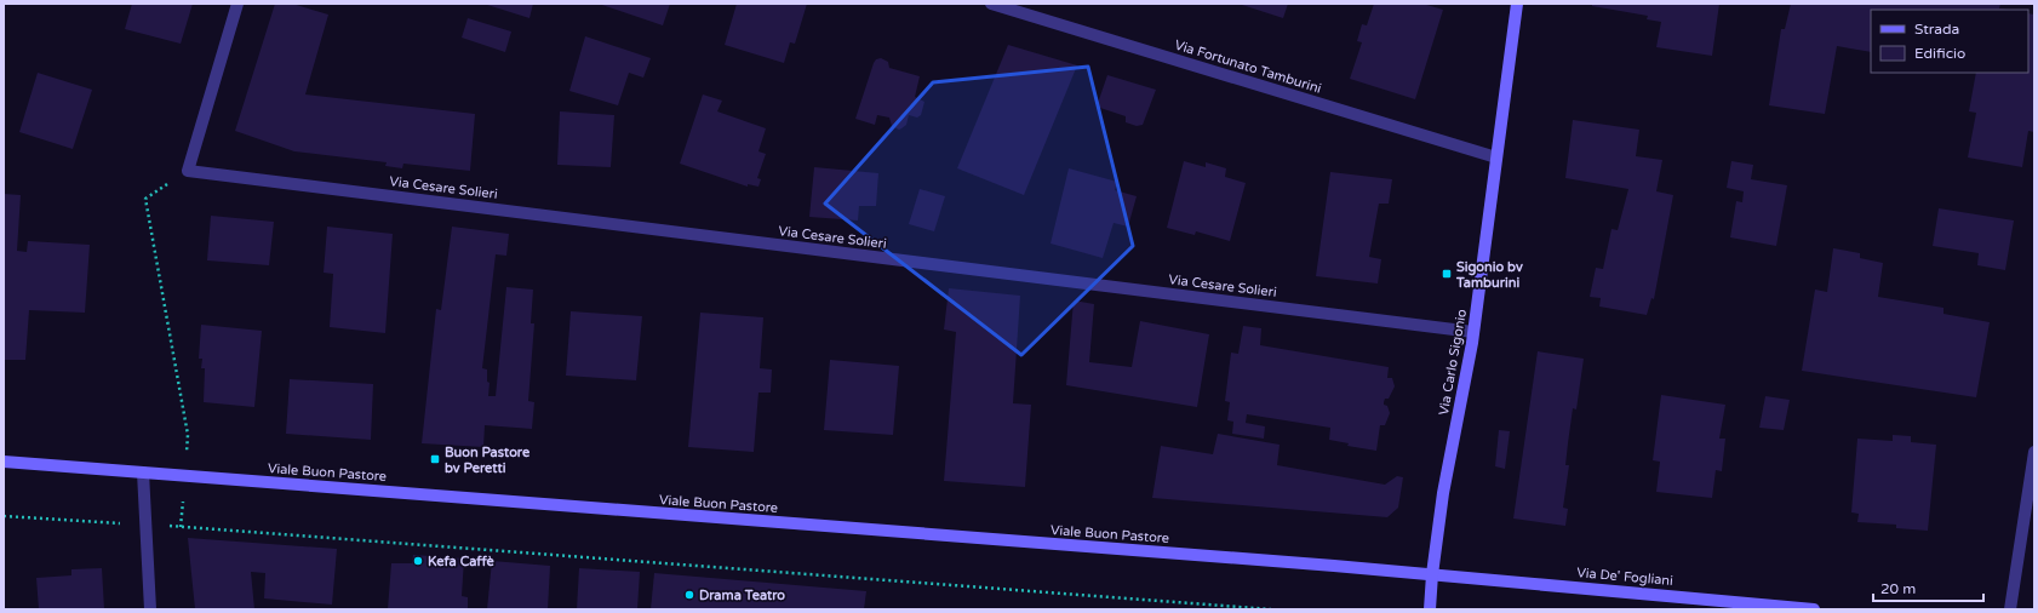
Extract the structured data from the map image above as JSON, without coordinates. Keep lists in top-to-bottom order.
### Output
{
  "streets": {
    "street": [
      "Via Fortunato Tamburini",
      "Via Cesare Solieri",
      "Via Carlo Sigonio",
      "Viale Buon Pastore",
      "Via De' Fogliani"
    ]
  },
  "crossings": [
    ["Via Fortunato Tamburini", "Via Carlo Sigonio"],
    ["Via Cesare Solieri", "Via Carlo Sigonio"],
    ["Via Carlo Sigonio", "Viale Buon Pastore"],
    ["Via Carlo Sigonio", "Via De' Fogliani"],
    ["Viale Buon Pastore", "Via De' Fogliani"]
  ],
  "places": {
    "transit": ["Sigonio bv Tamburini", "Buon Pastore bv Peretti"],
    "other": ["Kefa Caffè", "Drama Teatro"]
  },
  "legend": ["Strada", "Edificio"],
  "scale_bar": "20 m"
}
